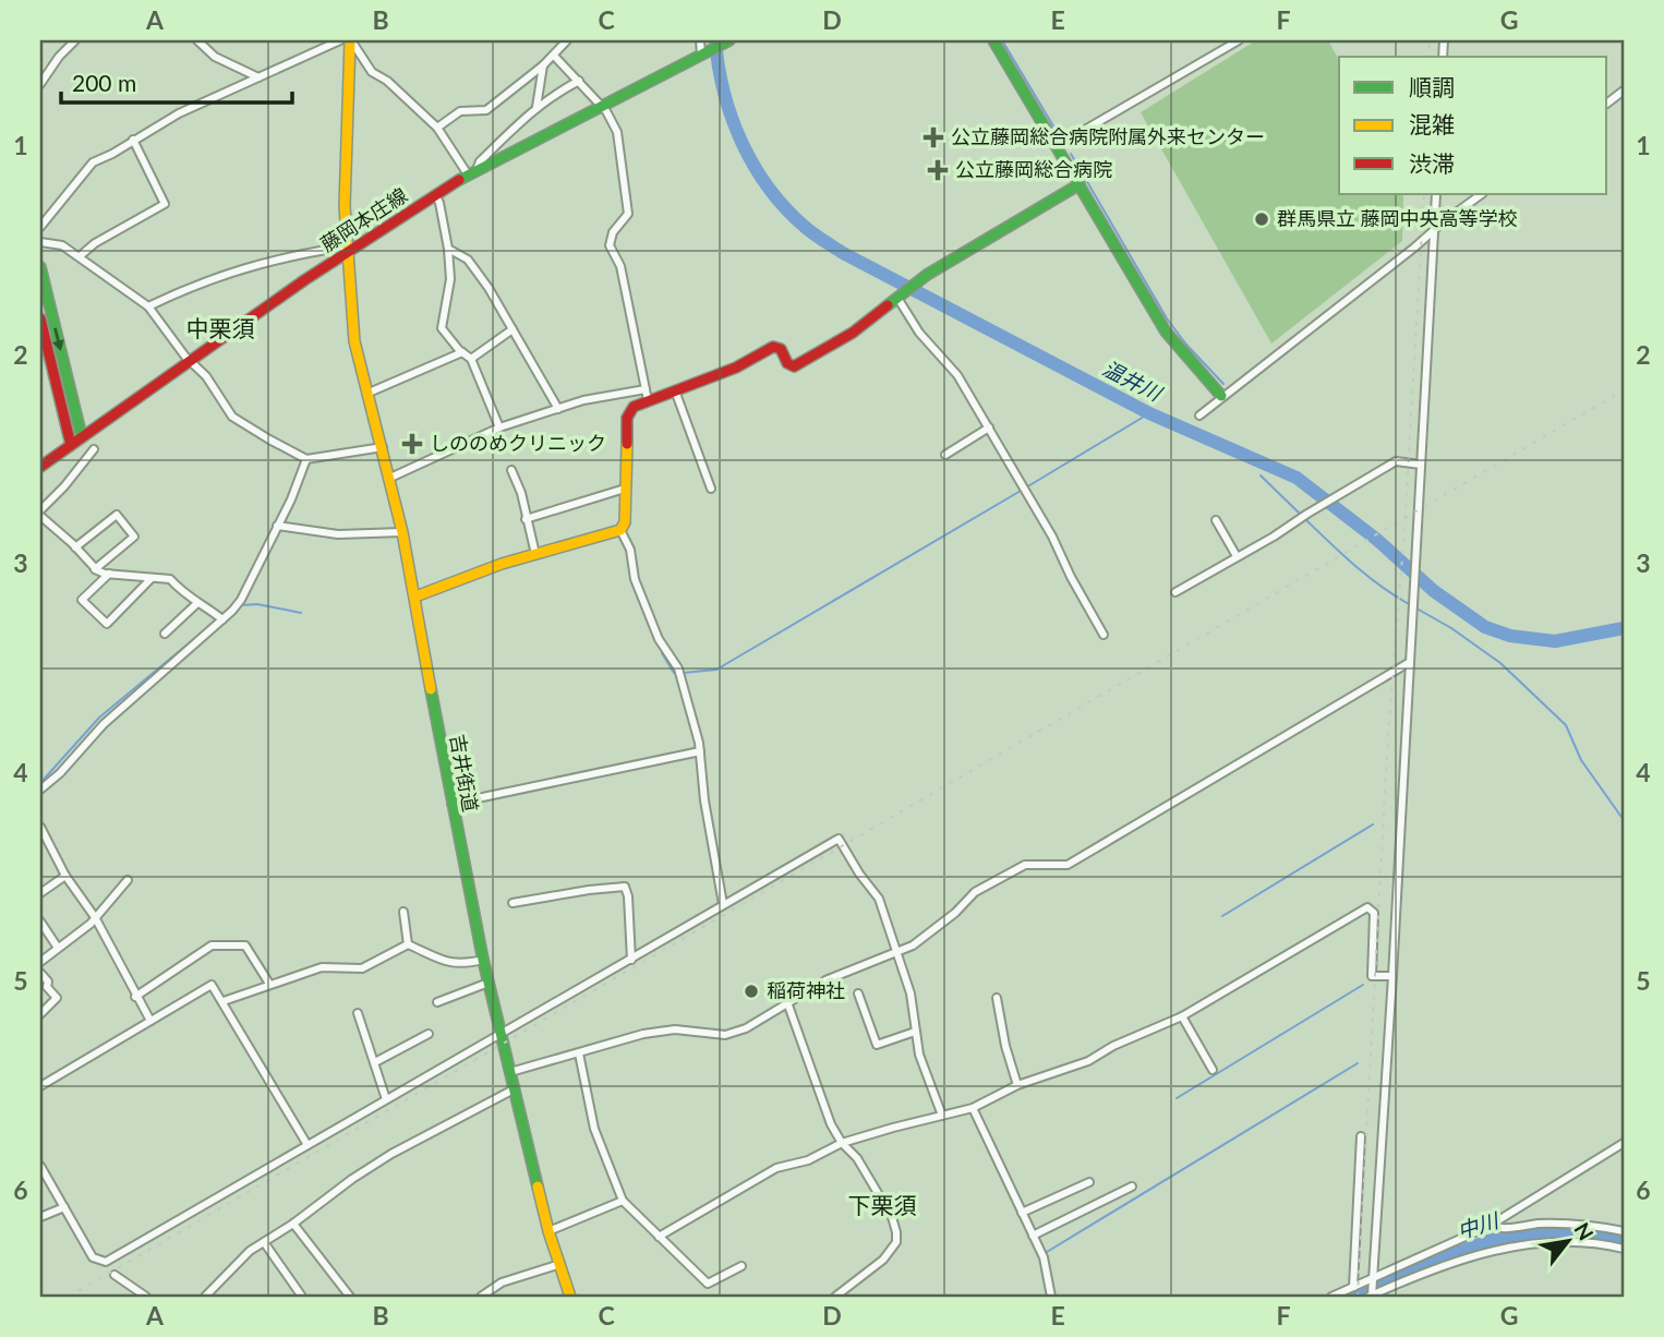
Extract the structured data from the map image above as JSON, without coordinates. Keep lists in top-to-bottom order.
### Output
{
  "streets": {
    "main road": ["藤岡本庄線", "吉井街道"]
  },
  "crossings": [
    ["藤岡本庄線", "吉井街道"]
  ],
  "districts": ["中栗須", "下栗須"],
  "water": ["温井川", "中川"],
  "places": {
    "health": ["公立藤岡総合病院附属外来センター", "公立藤岡総合病院", "しののめクリニック"],
    "other": ["群馬県立 藤岡中央高等学校", "稲荷神社"]
  },
  "legend": ["順調", "混雑", "渋滞"],
  "scale_bar": "200 m",
  "north": "top right",
  "grid": {
    "columns": [
      "A",
      "B",
      "C",
      "D",
      "E",
      "F",
      "G"
    ],
    "rows": [
      "1",
      "2",
      "3",
      "4",
      "5",
      "6"
    ]
  }
}
